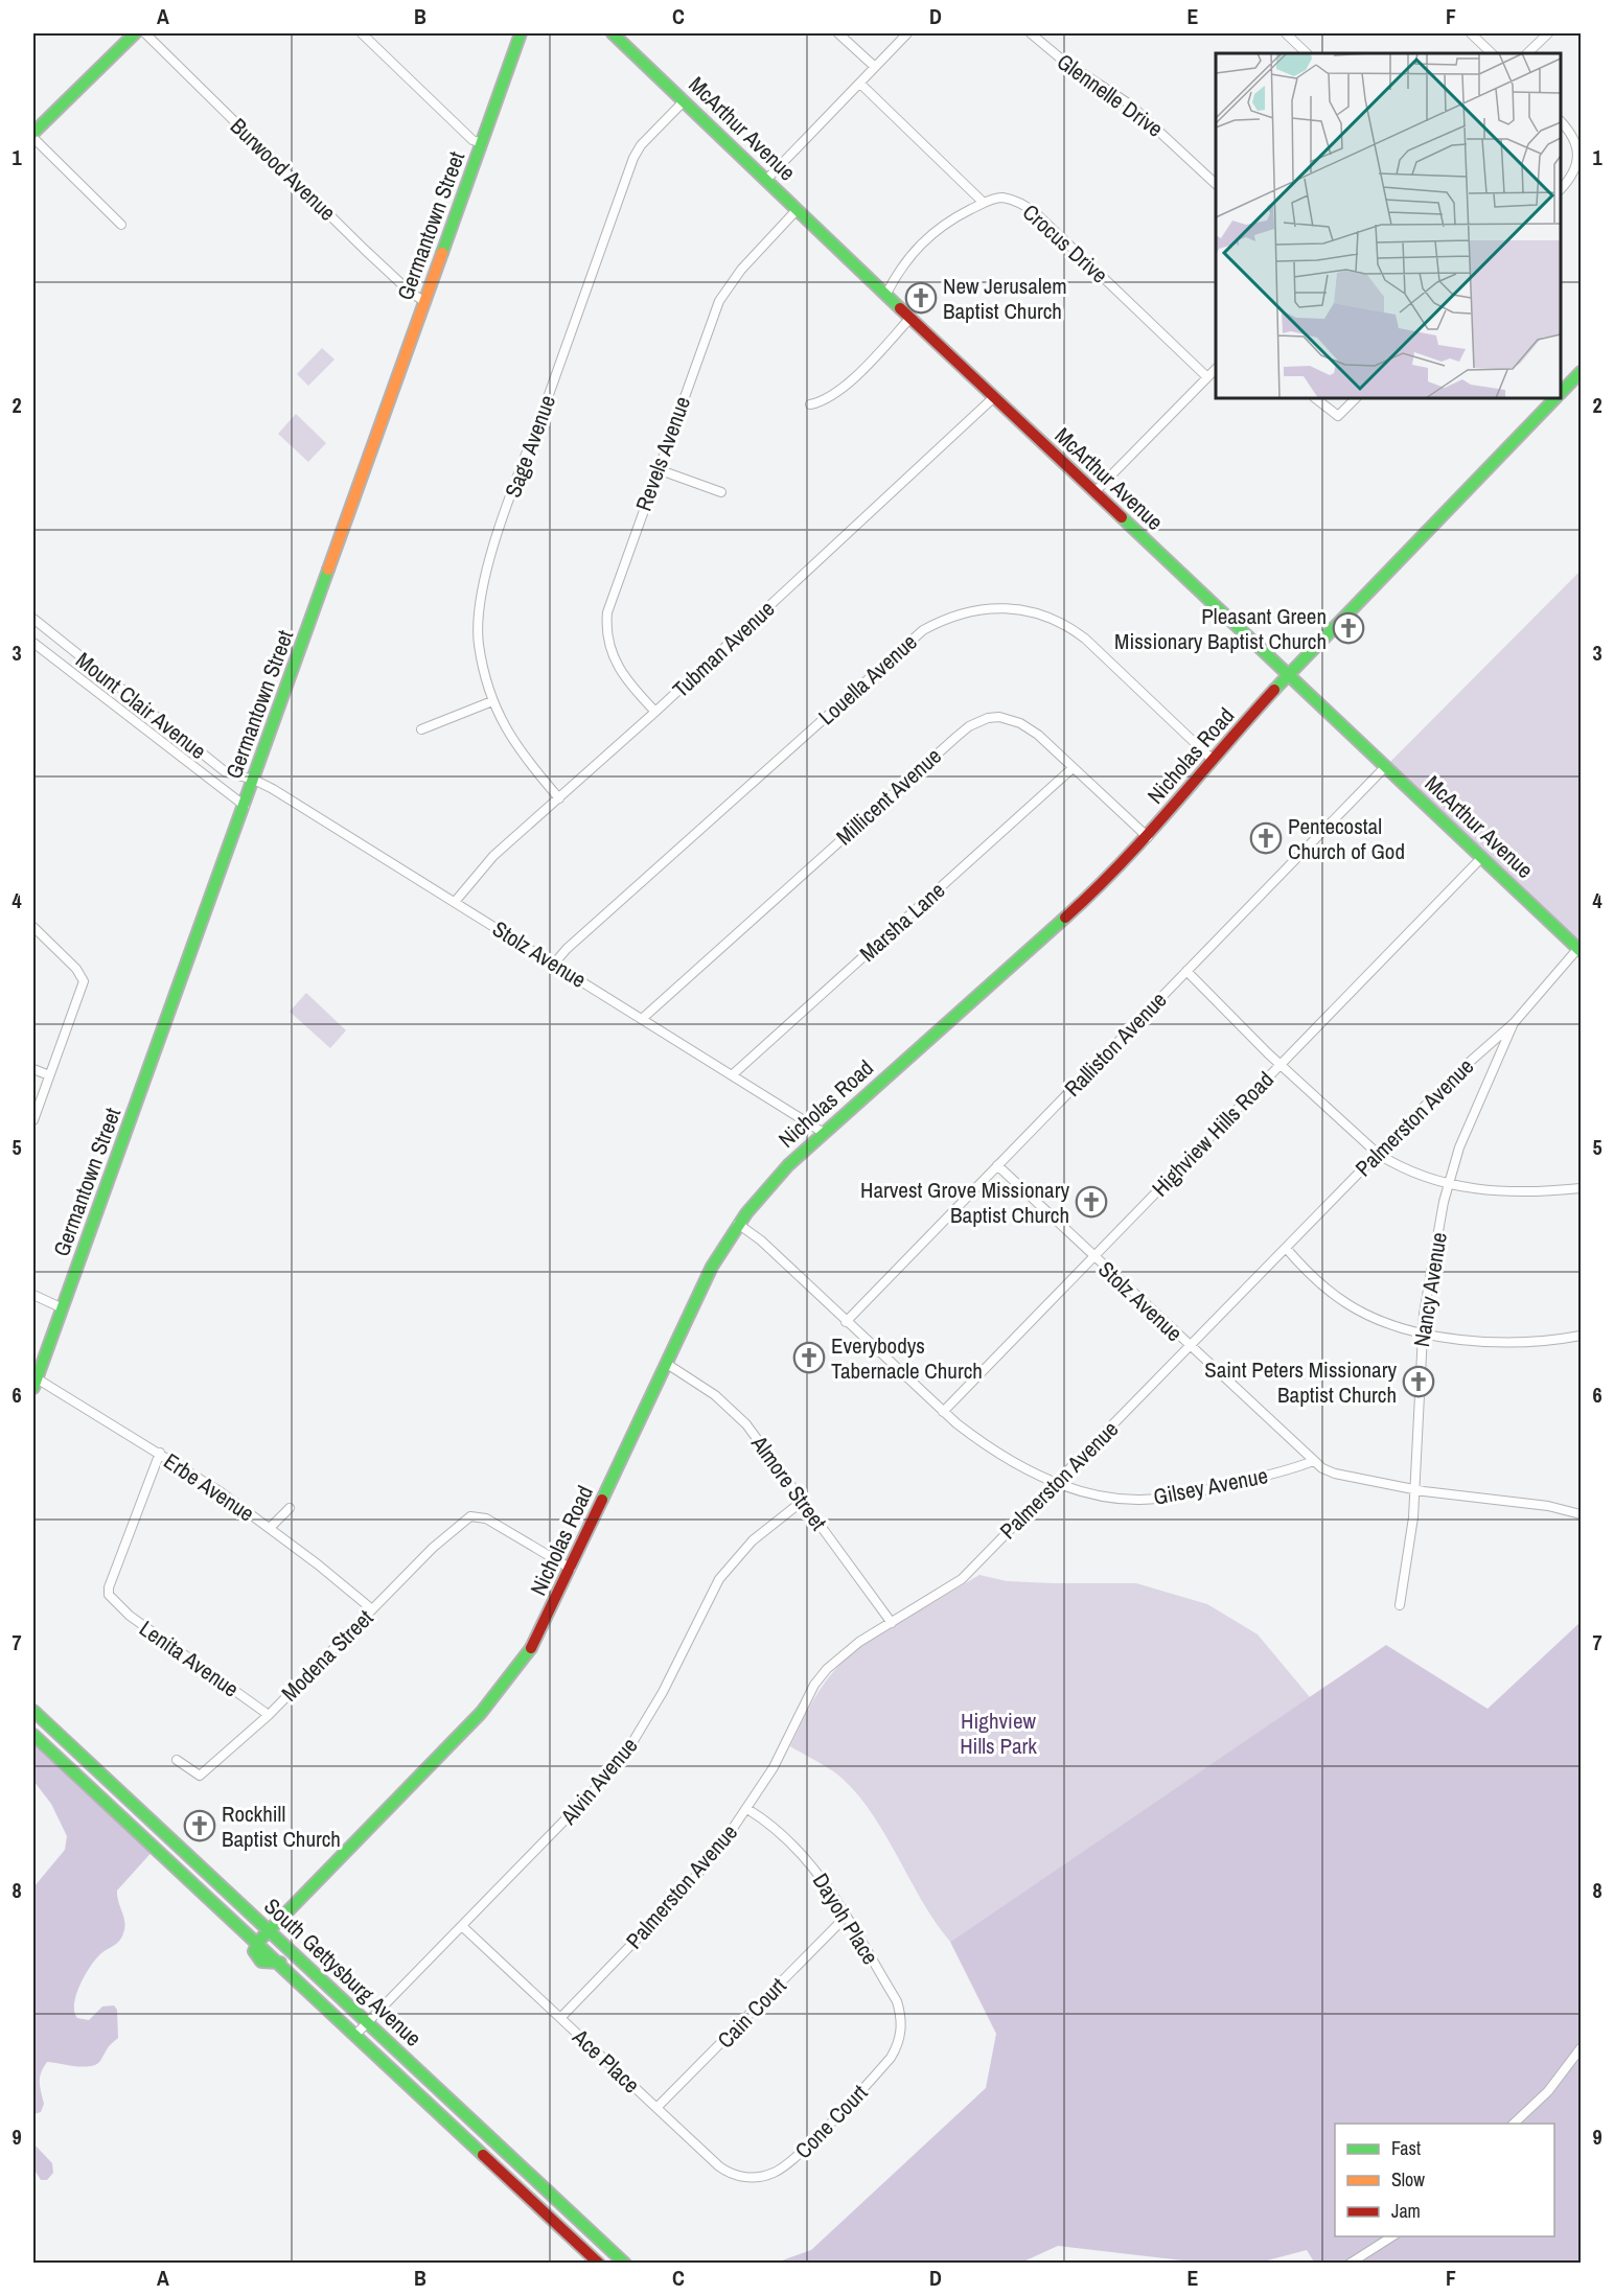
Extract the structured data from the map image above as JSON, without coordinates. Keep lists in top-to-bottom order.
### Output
{
  "streets": {
    "street": [
      "Glennelle Drive",
      "McArthur Avenue",
      "Burwood Avenue",
      "Germantown Street",
      "Crocus Drive",
      "Sage Avenue",
      "Revels Avenue",
      "Tubman Avenue",
      "Louella Avenue",
      "Mount Clair Avenue",
      "Nicholas Road",
      "Millicent Avenue",
      "Marsha Lane",
      "Stolz Avenue",
      "Ralliston Avenue",
      "Palmerston Avenue",
      "Highview Hills Road",
      "Nancy Avenue",
      "Almore Street",
      "Gilsey Avenue",
      "Erbe Avenue",
      "Modena Street",
      "Lenita Avenue",
      "Alvin Avenue",
      "Dayoh Place",
      "South Gettysburg Avenue",
      "Cain Court",
      "Ace Place",
      "Cone Court"
    ]
  },
  "crossings": [
    ["McArthur Avenue", "Sage Avenue"],
    ["McArthur Avenue", "Revels Avenue"],
    ["McArthur Avenue", "Tubman Avenue"],
    ["McArthur Avenue", "Nicholas Road"],
    ["McArthur Avenue", "Ralliston Avenue"],
    ["McArthur Avenue", "Palmerston Avenue"],
    ["McArthur Avenue", "Highview Hills Road"],
    ["Burwood Avenue", "Germantown Street"],
    ["Germantown Street", "Mount Clair Avenue"],
    ["Germantown Street", "Stolz Avenue"],
    ["Germantown Street", "Erbe Avenue"],
    ["Sage Avenue", "Tubman Avenue"],
    ["Revels Avenue", "Tubman Avenue"],
    ["Tubman Avenue", "Stolz Avenue"],
    ["Louella Avenue", "Nicholas Road"],
    ["Louella Avenue", "Stolz Avenue"],
    ["Mount Clair Avenue", "Stolz Avenue"],
    ["Nicholas Road", "Millicent Avenue"],
    ["Nicholas Road", "Stolz Avenue"],
    ["Nicholas Road", "Almore Street"],
    ["Nicholas Road", "Gilsey Avenue"],
    ["Nicholas Road", "Modena Street"],
    ["Nicholas Road", "South Gettysburg Avenue"],
    ["Millicent Avenue", "Marsha Lane"],
    ["Millicent Avenue", "Stolz Avenue"],
    ["Marsha Lane", "Stolz Avenue"],
    ["Stolz Avenue", "Ralliston Avenue"],
    ["Stolz Avenue", "Palmerston Avenue"],
    ["Stolz Avenue", "Highview Hills Road"],
    ["Stolz Avenue", "Gilsey Avenue"],
    ["Ralliston Avenue", "Gilsey Avenue"],
    ["Palmerston Avenue", "Nancy Avenue"],
    ["Palmerston Avenue", "Almore Street"],
    ["Palmerston Avenue", "Gilsey Avenue"],
    ["Palmerston Avenue", "Dayoh Place"],
    ["Palmerston Avenue", "Ace Place"],
    ["Highview Hills Road", "Gilsey Avenue"],
    ["Almore Street", "Alvin Avenue"],
    ["Erbe Avenue", "Modena Street"],
    ["Erbe Avenue", "Lenita Avenue"],
    ["Modena Street", "Lenita Avenue"],
    ["Alvin Avenue", "South Gettysburg Avenue"],
    ["Alvin Avenue", "Ace Place"],
    ["Dayoh Place", "Cain Court"],
    ["Dayoh Place", "Cone Court"],
    ["Cain Court", "Ace Place"],
    ["Ace Place", "Cone Court"]
  ],
  "parks": ["Highview Hills Park"],
  "places": {
    "church": [
      "New Jerusalem Baptist Church",
      "Pleasant Green Missionary Baptist Church",
      "Pentecostal Church of God",
      "Harvest Grove Missionary Baptist Church",
      "Everybodys Tabernacle Church",
      "Saint Peters Missionary Baptist Church",
      "Rockhill Baptist Church"
    ]
  },
  "legend": ["Fast", "Slow", "Jam"],
  "grid": {
    "columns": [
      "A",
      "B",
      "C",
      "D",
      "E",
      "F"
    ],
    "rows": [
      "1",
      "2",
      "3",
      "4",
      "5",
      "6",
      "7",
      "8",
      "9"
    ]
  }
}
